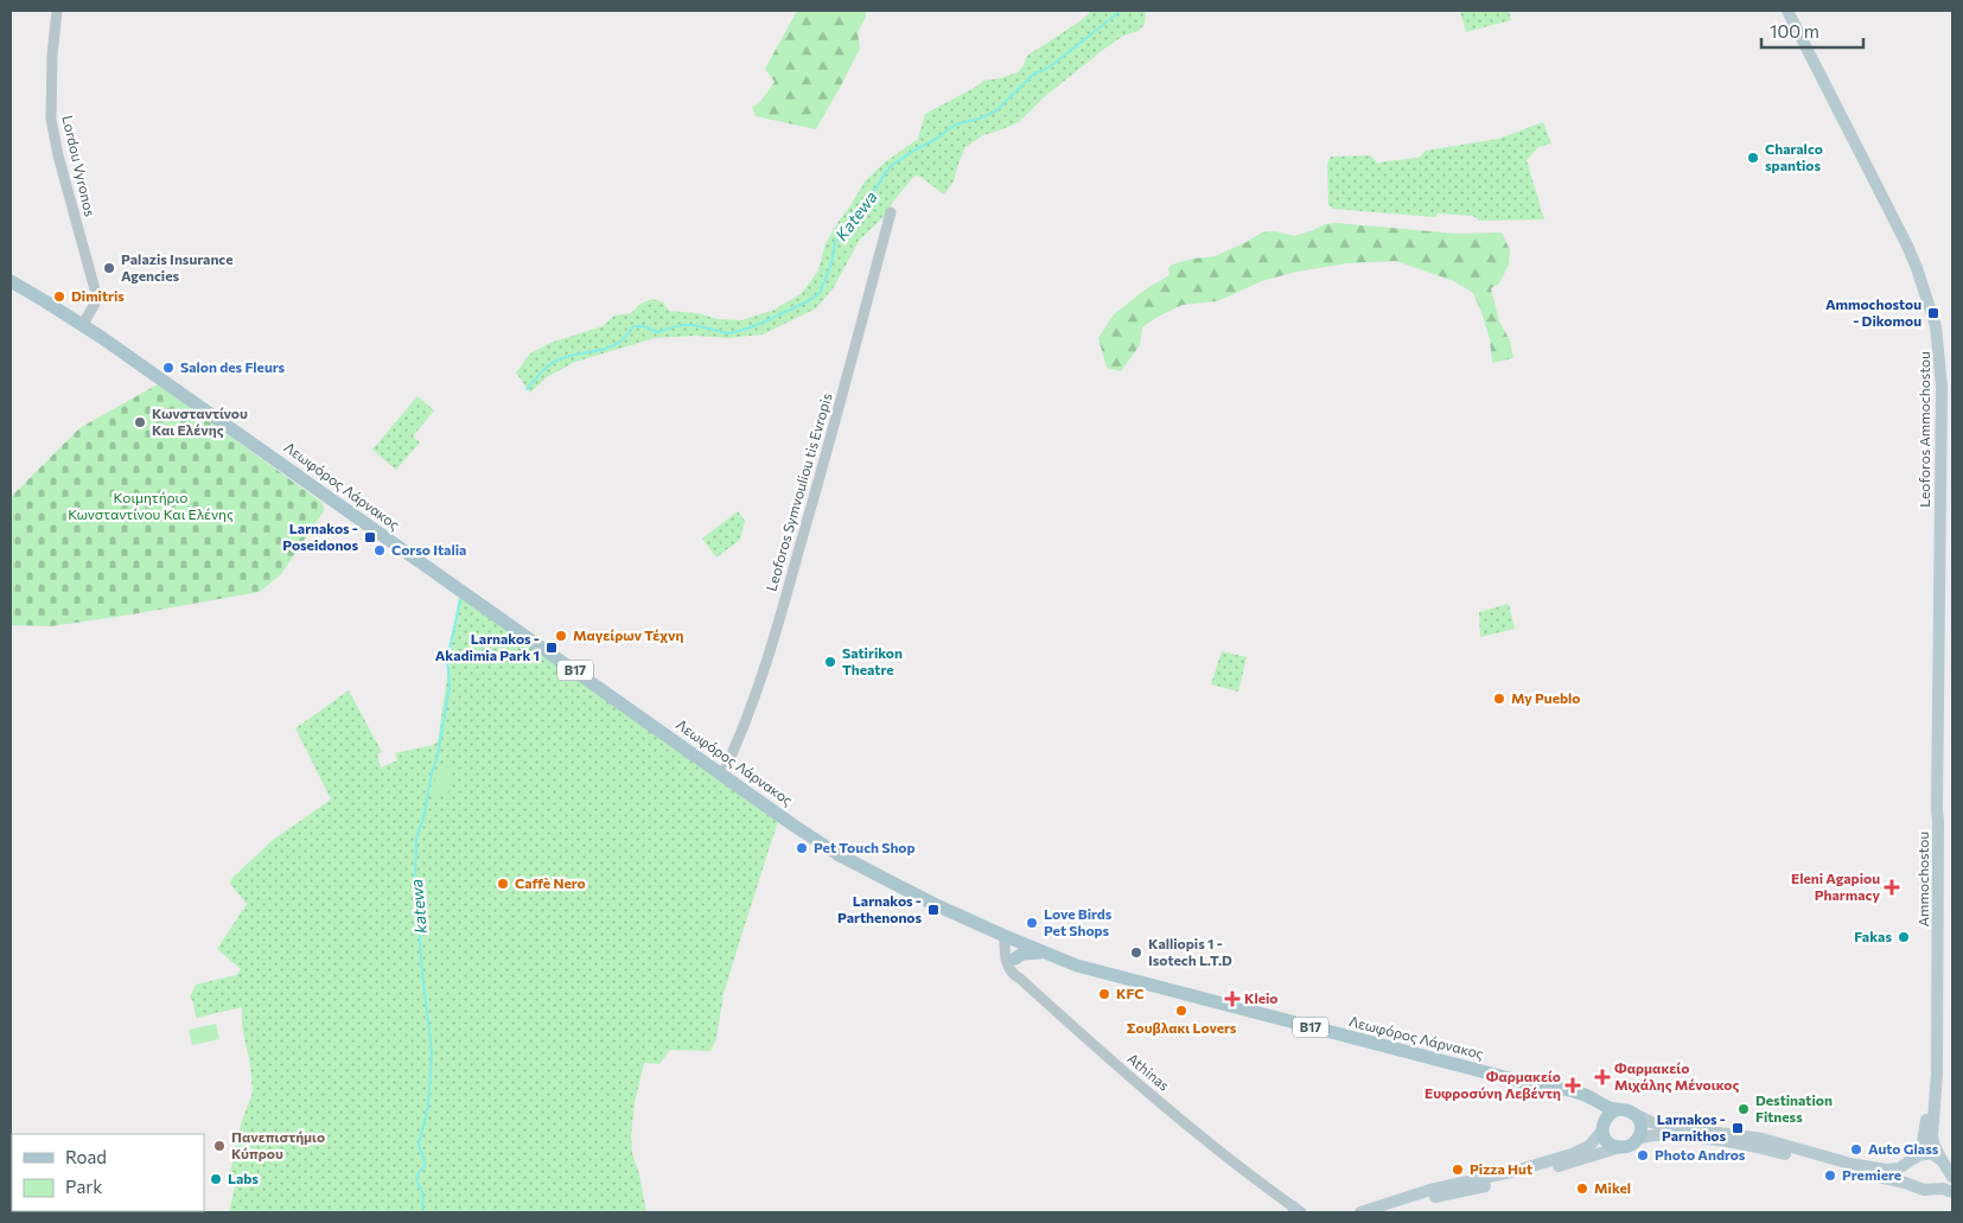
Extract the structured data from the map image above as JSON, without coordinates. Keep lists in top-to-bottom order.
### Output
{
  "streets": {
    "main road": [
      "Leoforos Ammochostou",
      "Λεωφόρος Λάρνακος",
      "B17",
      "Ammochostou"
    ],
    "street": ["Lordou Vyronos", "Leoforos Symvouliou tis Evropis", "Athinas"]
  },
  "crossings": [
    ["Lordou Vyronos", "Λεωφόρος Λάρνακος"],
    ["Leoforos Ammochostou", "Ammochostou"],
    ["Λεωφόρος Λάρνακος", "Leoforos Symvouliou tis Evropis"],
    ["Λεωφόρος Λάρνακος", "Ammochostou"],
    ["Λεωφόρος Λάρνακος", "Athinas"]
  ],
  "water": ["Katewa", "katewa"],
  "parks": ["Κοιμητήριο Κωνσταντίνου Και Ελένης"],
  "places": {
    "other": [
      "Charalco spantios",
      "Palazis Insurance Agencies",
      "Dimitris",
      "Salon des Fleurs",
      "Κωνσταντίνου Και Ελένης",
      "Corso Italia",
      "Μαγείρων Τέχνη",
      "Satirikon Theatre",
      "My Pueblo",
      "Pet Touch Shop",
      "Caffè Nero",
      "Love Birds Pet Shops",
      "Fakas",
      "Kalliopis 1 - Isotech L.T.D",
      "KFC",
      "Σουβλακι Lovers",
      "Destination Fitness",
      "Πανεπιστήμιο Κύπρου",
      "Auto Glass",
      "Photo Andros",
      "Pizza Hut",
      "Premiere",
      "Labs",
      "Mikel"
    ],
    "transit": [
      "Ammochostou - Dikomou",
      "Larnakos - Poseidonos",
      "Larnakos - Akadimia Park 1",
      "Larnakos - Parthenonos",
      "Larnakos - Parnithos"
    ],
    "health": [
      "Eleni Agapiou Pharmacy",
      "Kleio",
      "Φαρμακείο Μιχάλης Μένοικος",
      "Φαρμακείο Ευφροσύνη Λεβέντη"
    ]
  },
  "legend": ["Road", "Park"],
  "scale_bar": "100 m"
}
